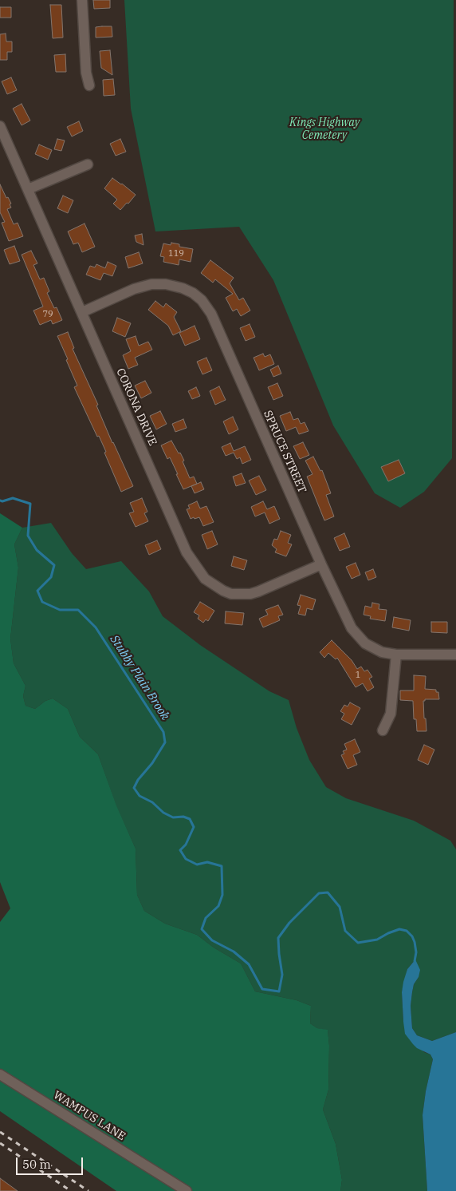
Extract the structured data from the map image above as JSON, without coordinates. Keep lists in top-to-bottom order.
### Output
{
  "streets": {
    "street": ["CORONA DRIVE", "SPRUCE STREET", "WAMPUS LANE"]
  },
  "crossings": [
    ["CORONA DRIVE", "SPRUCE STREET"]
  ],
  "water": ["Stubby Plain Brook"],
  "parks": ["Kings Highway Cemetery"],
  "house_numbers": ["119", "79", "1"],
  "scale_bar": "50 m"
}
